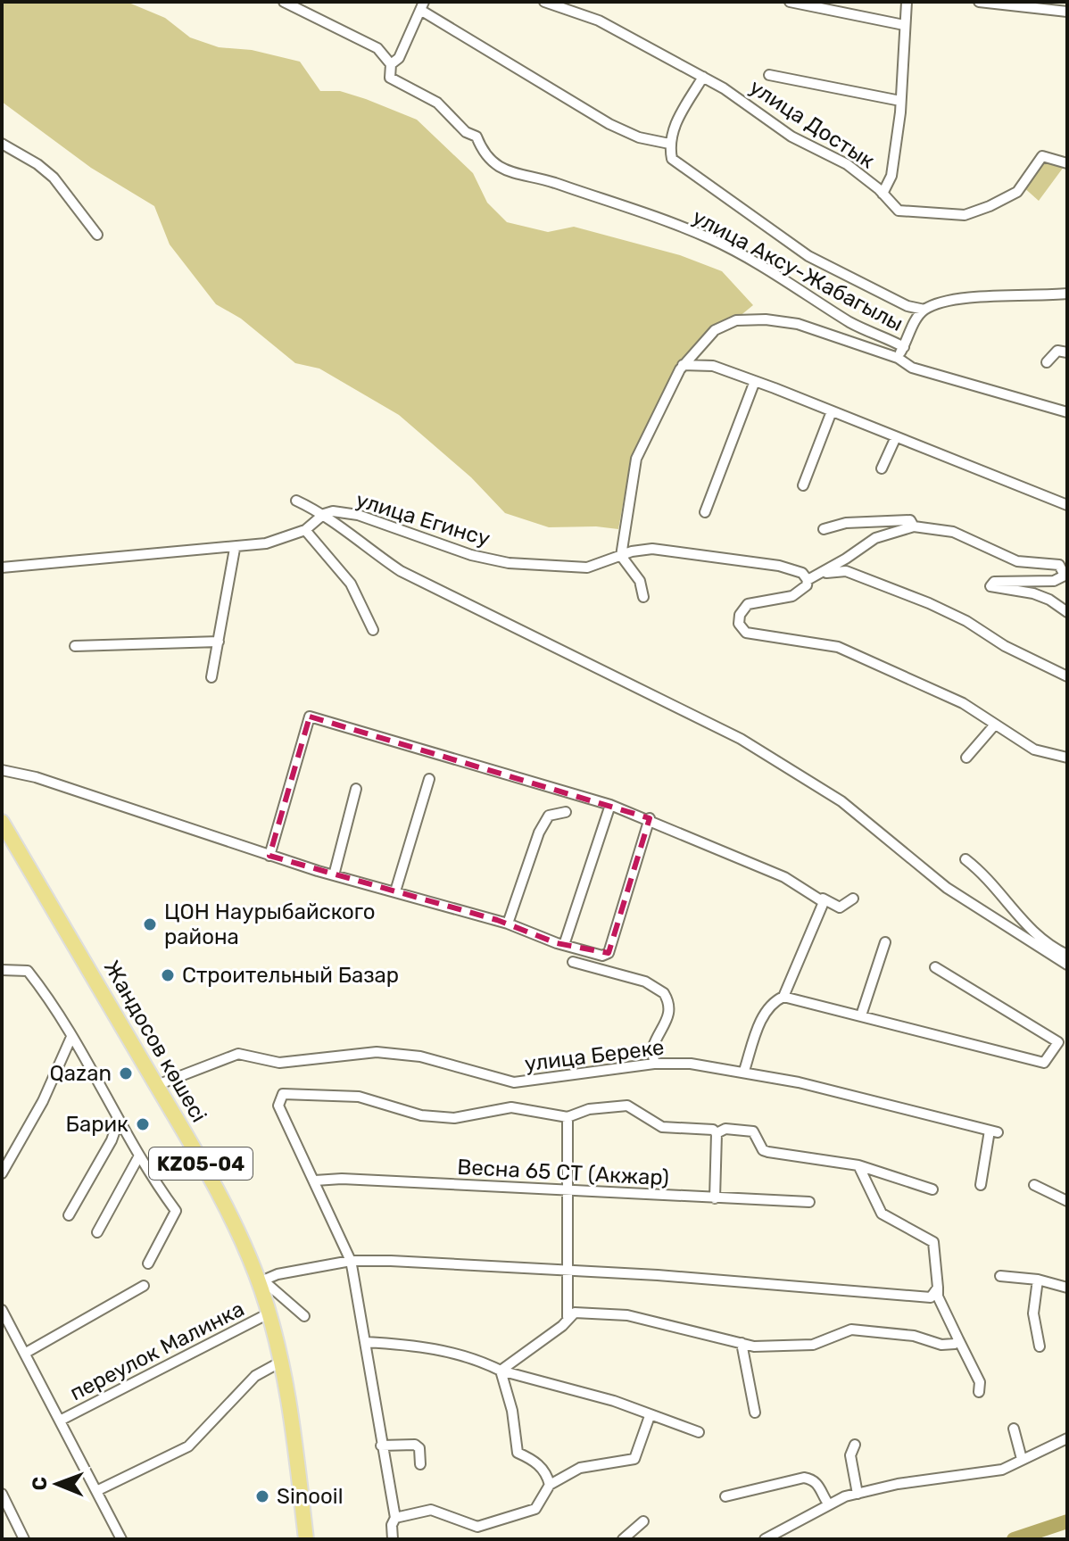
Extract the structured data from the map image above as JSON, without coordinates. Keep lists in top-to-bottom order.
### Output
{
  "streets": {
    "main road": ["Жандосов көшесі", "KZ05-04"],
    "street": [
      "улица Достык",
      "улица Аксу-Жабагылы",
      "улица Егинсу",
      "улица Береке",
      "Весна 65 СТ (Акжар)",
      "переулок Малинка"
    ]
  },
  "crossings": [
    ["Жандосов көшесі", "улица Береке"],
    ["Жандосов көшесі", "переулок Малинка"]
  ],
  "places": [
    "ЦОН Наурыбайского района",
    "Строительный Базар",
    "Qazan",
    "Барик",
    "Sinooil"
  ],
  "north": "left"
}
